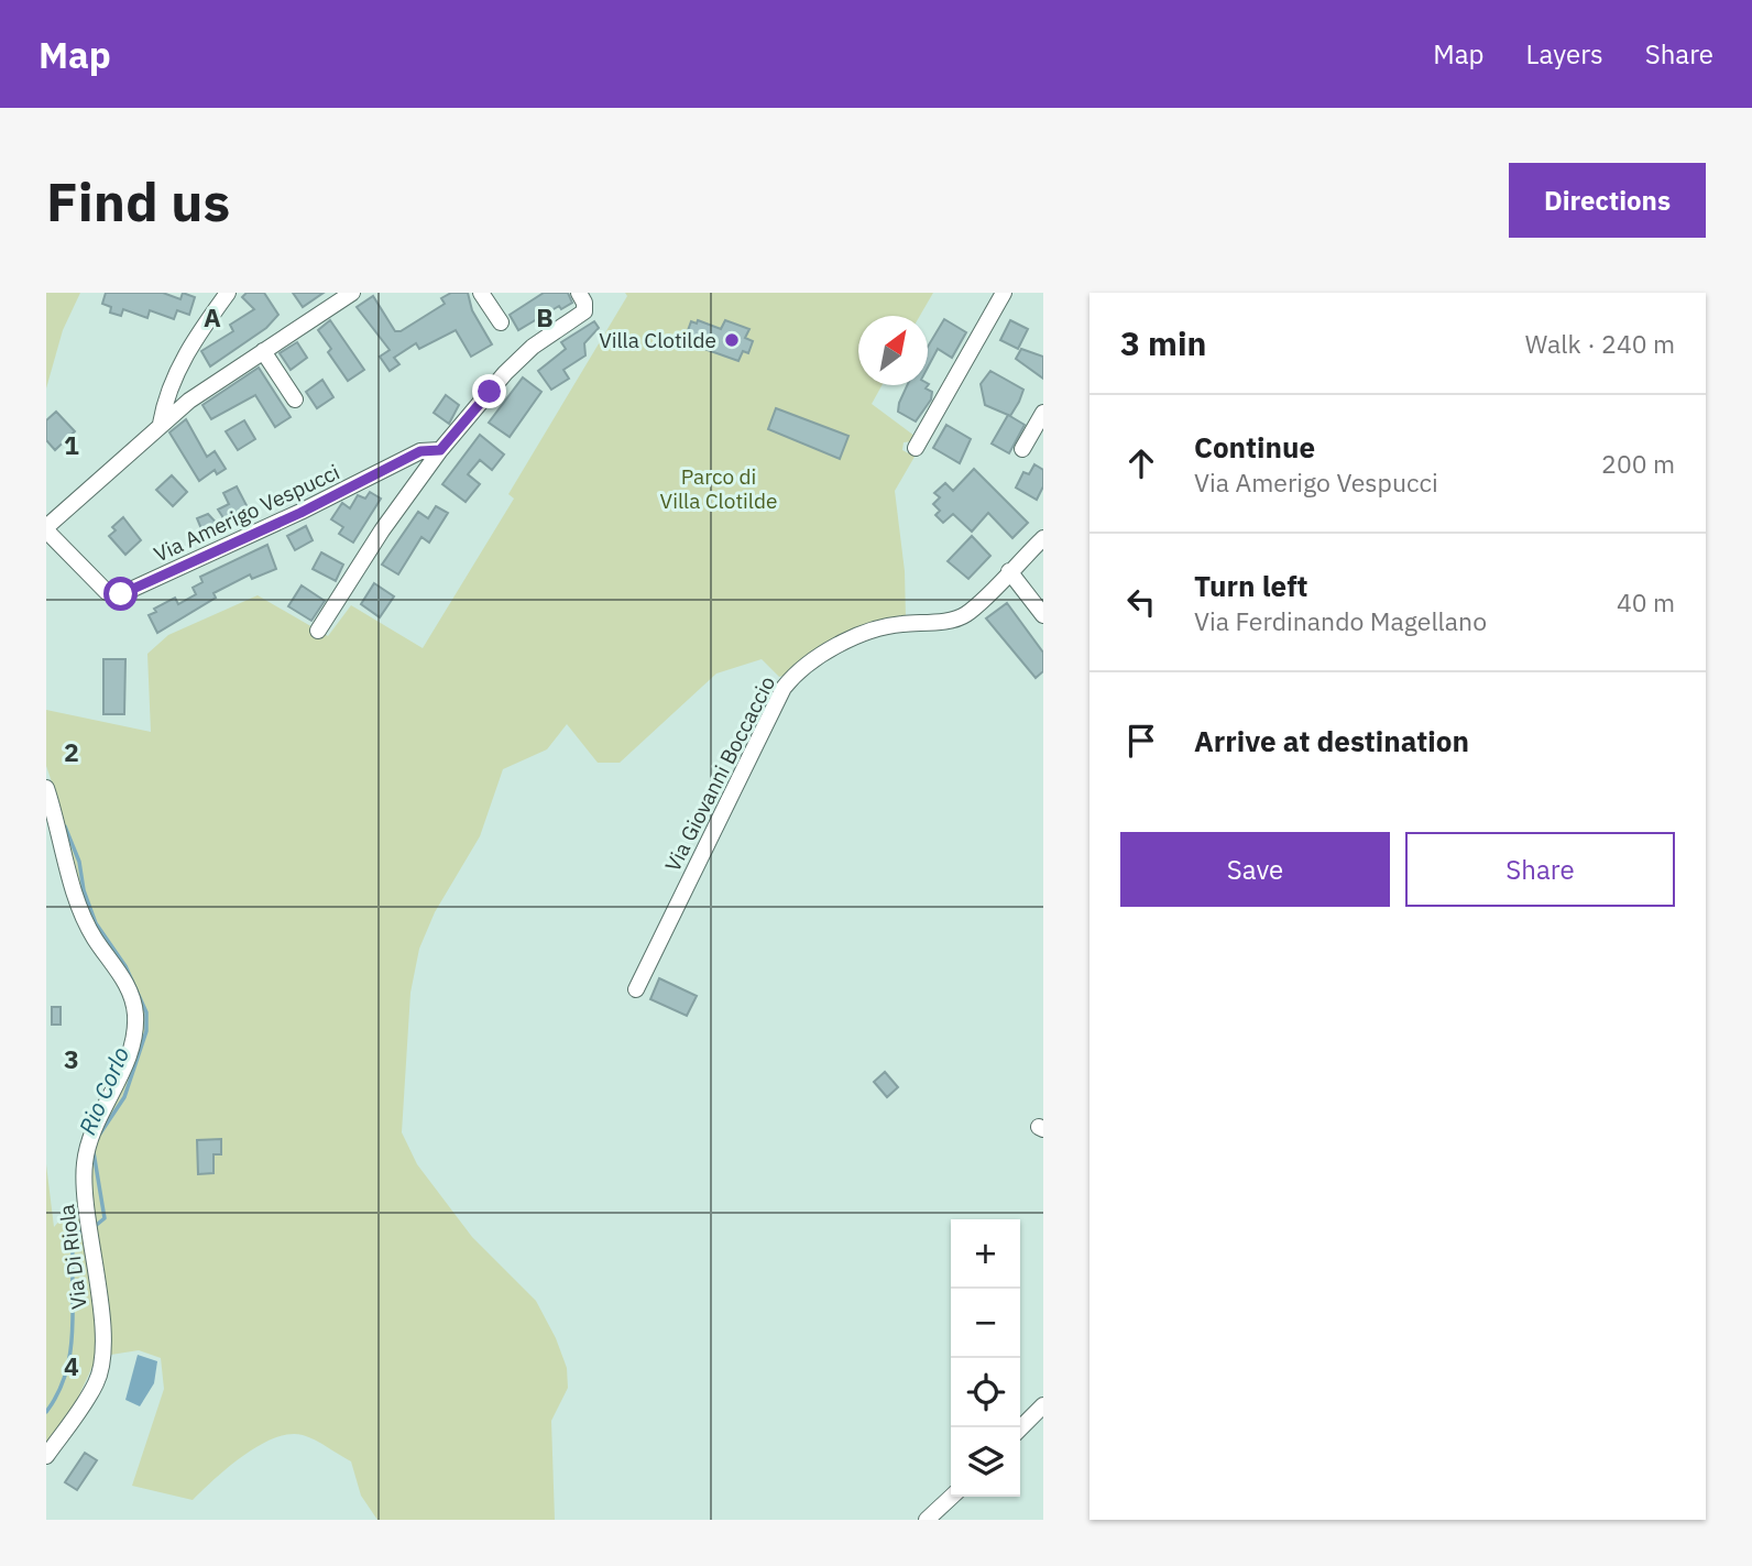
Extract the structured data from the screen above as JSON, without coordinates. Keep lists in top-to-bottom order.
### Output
{
  "streets": {
    "street": ["Via Amerigo Vespucci", "Via Giovanni Boccaccio", "Via Di Riola"]
  },
  "water": ["Rio Corlo"],
  "parks": ["Parco di Villa Clotilde"],
  "places": ["Villa Clotilde"],
  "north": "top right",
  "page": {
    "header": "Map",
    "nav": ["Map", "Layers", "Share"],
    "buttons": [
      "Directions",
      ["Save", "Share"]
    ],
    "title": "Find us",
    "heading": ["3 min", "Walk · 240 m"],
    "list": [
      ["Continue", "Via Amerigo Vespucci", "200 m"],
      ["Turn left", "Via Ferdinando Magellano", "40 m"],
      "Arrive at destination"
    ],
    "map_buttons": ["+", "−"]
  },
  "grid": {
    "columns": ["A", "B"],
    "rows": [
      "1",
      "2",
      "3",
      "4"
    ]
  }
}
